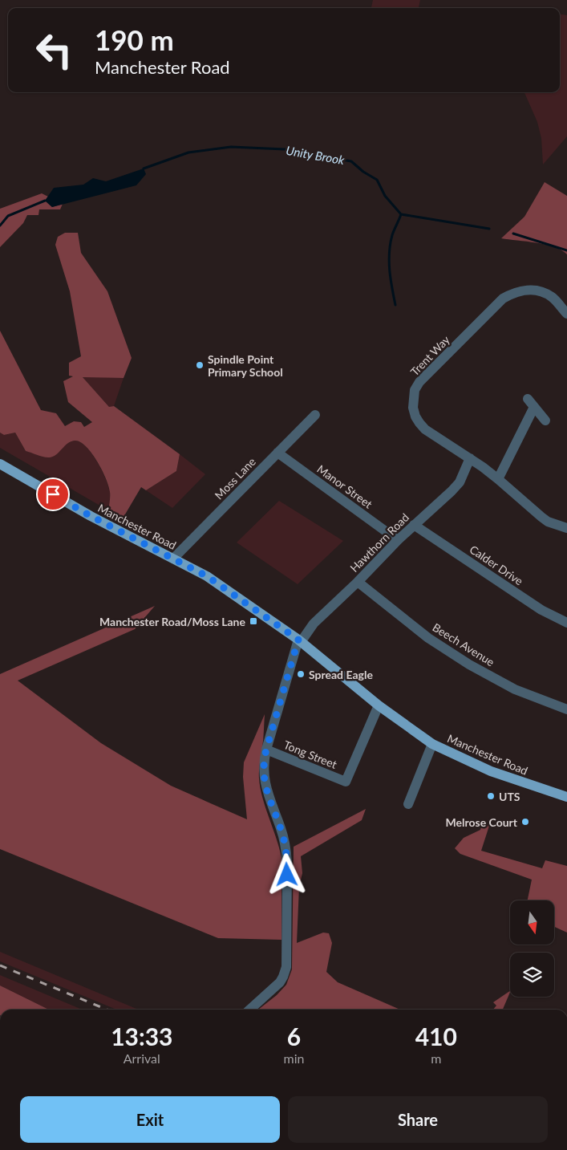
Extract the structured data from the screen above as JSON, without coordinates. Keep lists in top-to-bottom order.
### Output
{
  "streets": {
    "main road": ["Manchester Road"],
    "street": [
      "Trent Way",
      "Moss Lane",
      "Manor Street",
      "Hawthorn Road",
      "Calder Drive",
      "Beech Avenue",
      "Tong Street"
    ]
  },
  "crossings": [
    ["Trent Way", "Hawthorn Road"],
    ["Moss Lane", "Manor Street"],
    ["Moss Lane", "Manchester Road"],
    ["Manor Street", "Hawthorn Road"],
    ["Manchester Road", "Hawthorn Road"],
    ["Manchester Road", "Tong Street"],
    ["Hawthorn Road", "Calder Drive"],
    ["Hawthorn Road", "Beech Avenue"],
    ["Hawthorn Road", "Tong Street"]
  ],
  "water": ["Unity Brook"],
  "places": {
    "other": [
      "Spindle Point Primary School",
      "Spread Eagle",
      "UTS",
      "Melrose Court"
    ],
    "transit": ["Manchester Road/Moss Lane"]
  },
  "north": "bottom",
  "page": {
    "turn": ["190 m", "Manchester Road"],
    "eta": [
      "13:33",
      "Arrival",
      "6",
      "min",
      "410",
      "m"
    ],
    "buttons": ["Exit", "Share"]
  }
}
